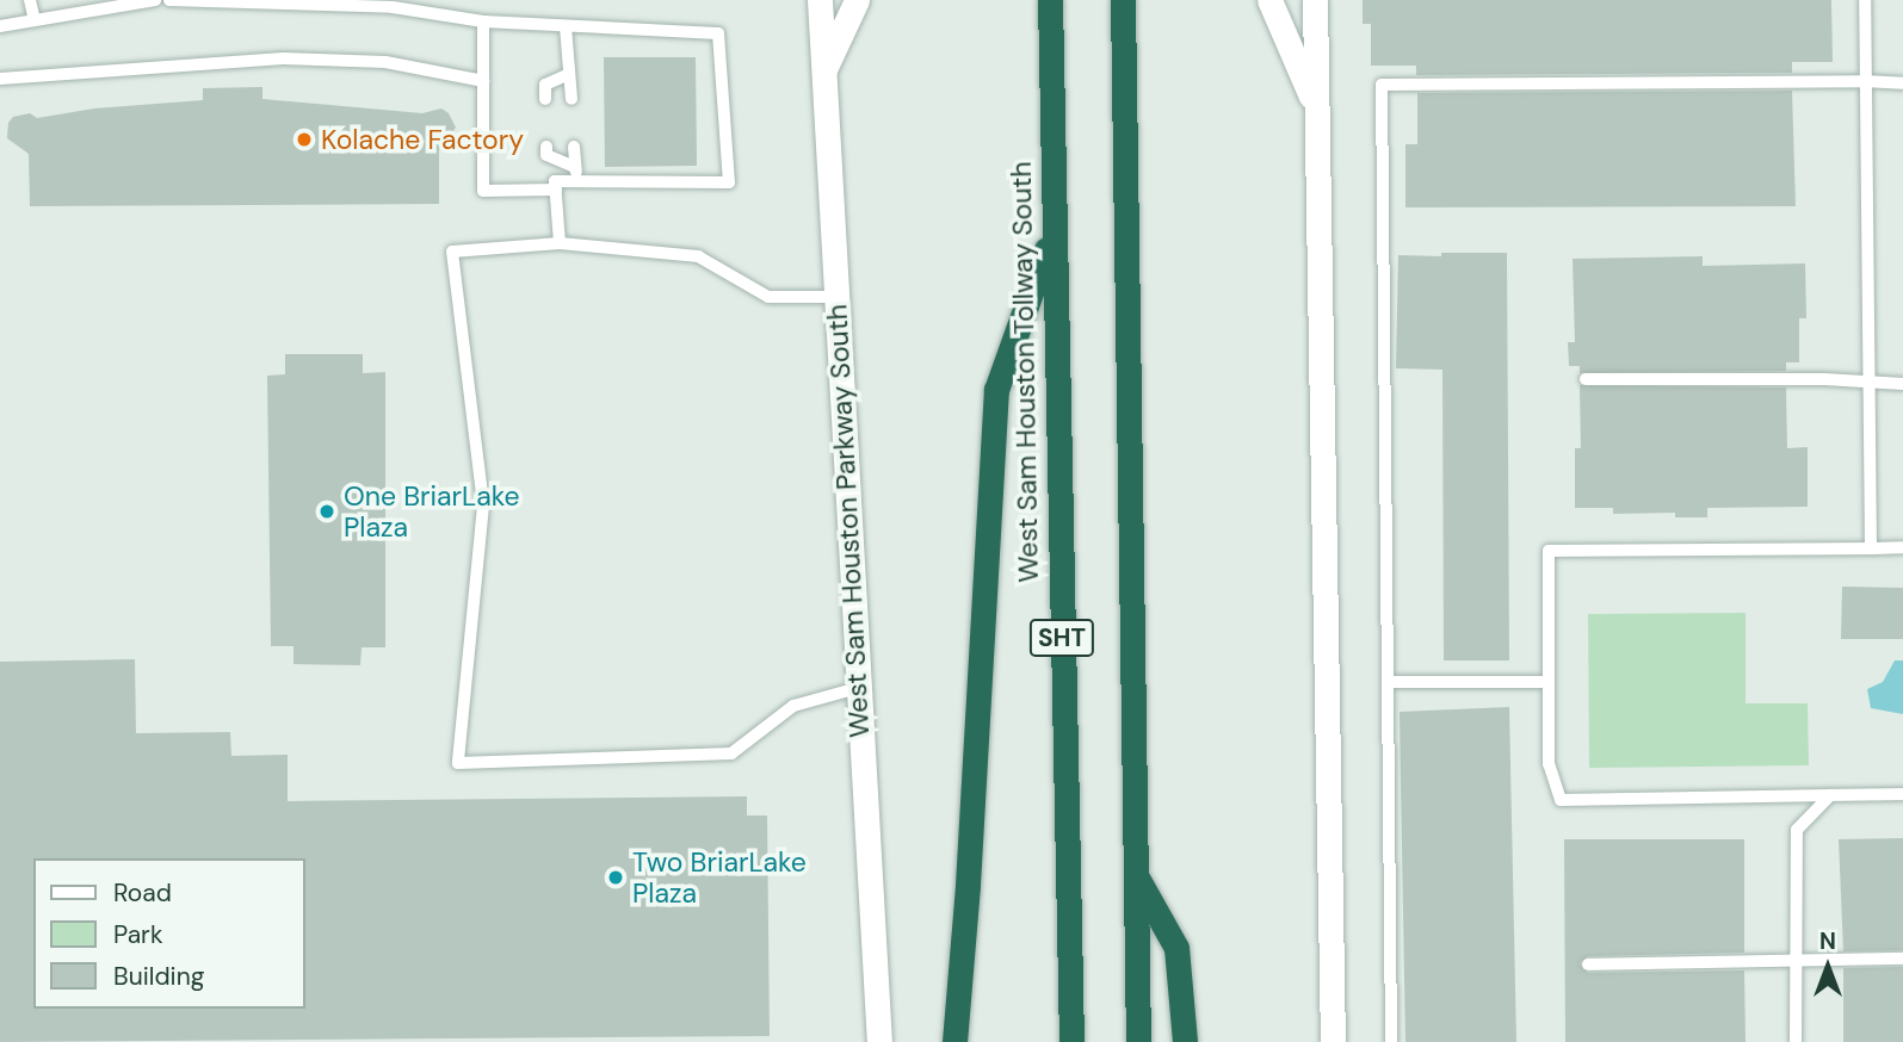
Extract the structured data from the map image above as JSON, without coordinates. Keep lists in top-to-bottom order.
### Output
{
  "streets": {
    "highway": ["West Sam Houston Tollway South", "SHT"],
    "main road": ["West Sam Houston Parkway South"]
  },
  "places": ["Kolache Factory", "One BriarLake Plaza", "Two BriarLake Plaza"],
  "legend": ["Road", "Park", "Building"],
  "north": "top"
}
